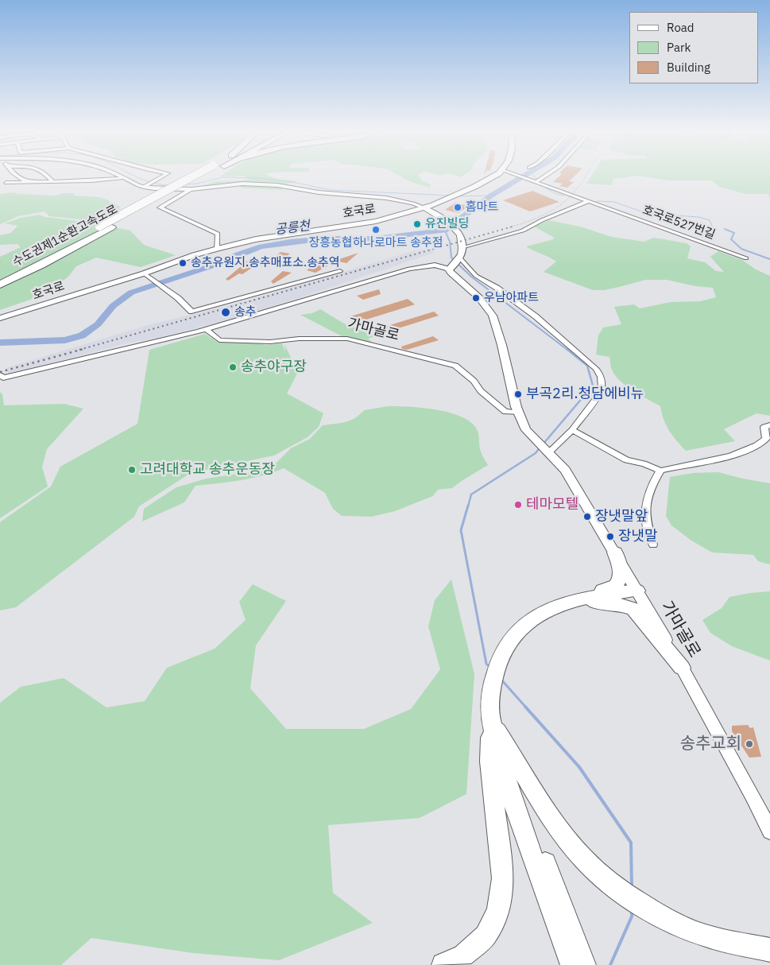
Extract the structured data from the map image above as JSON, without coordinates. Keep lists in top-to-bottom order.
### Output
{
  "streets": {
    "highway": ["수도권제1순환고속도로"],
    "main road": ["호국로", "가마골로"],
    "street": ["호국로527번길"]
  },
  "water": ["공릉천"],
  "places": [
    "홈마트",
    "유진빌딩",
    "장흥농협하나로마트 송추점",
    "송추유원지.송추매표소.송추역",
    "우남아파트",
    "송추",
    "송추야구장",
    "부곡2리.청담에비뉴",
    "고려대학교 송추운동장",
    "테마모텔",
    "장냇말앞",
    "장냇말",
    "송추교회"
  ],
  "legend": ["Road", "Park", "Building"]
}
